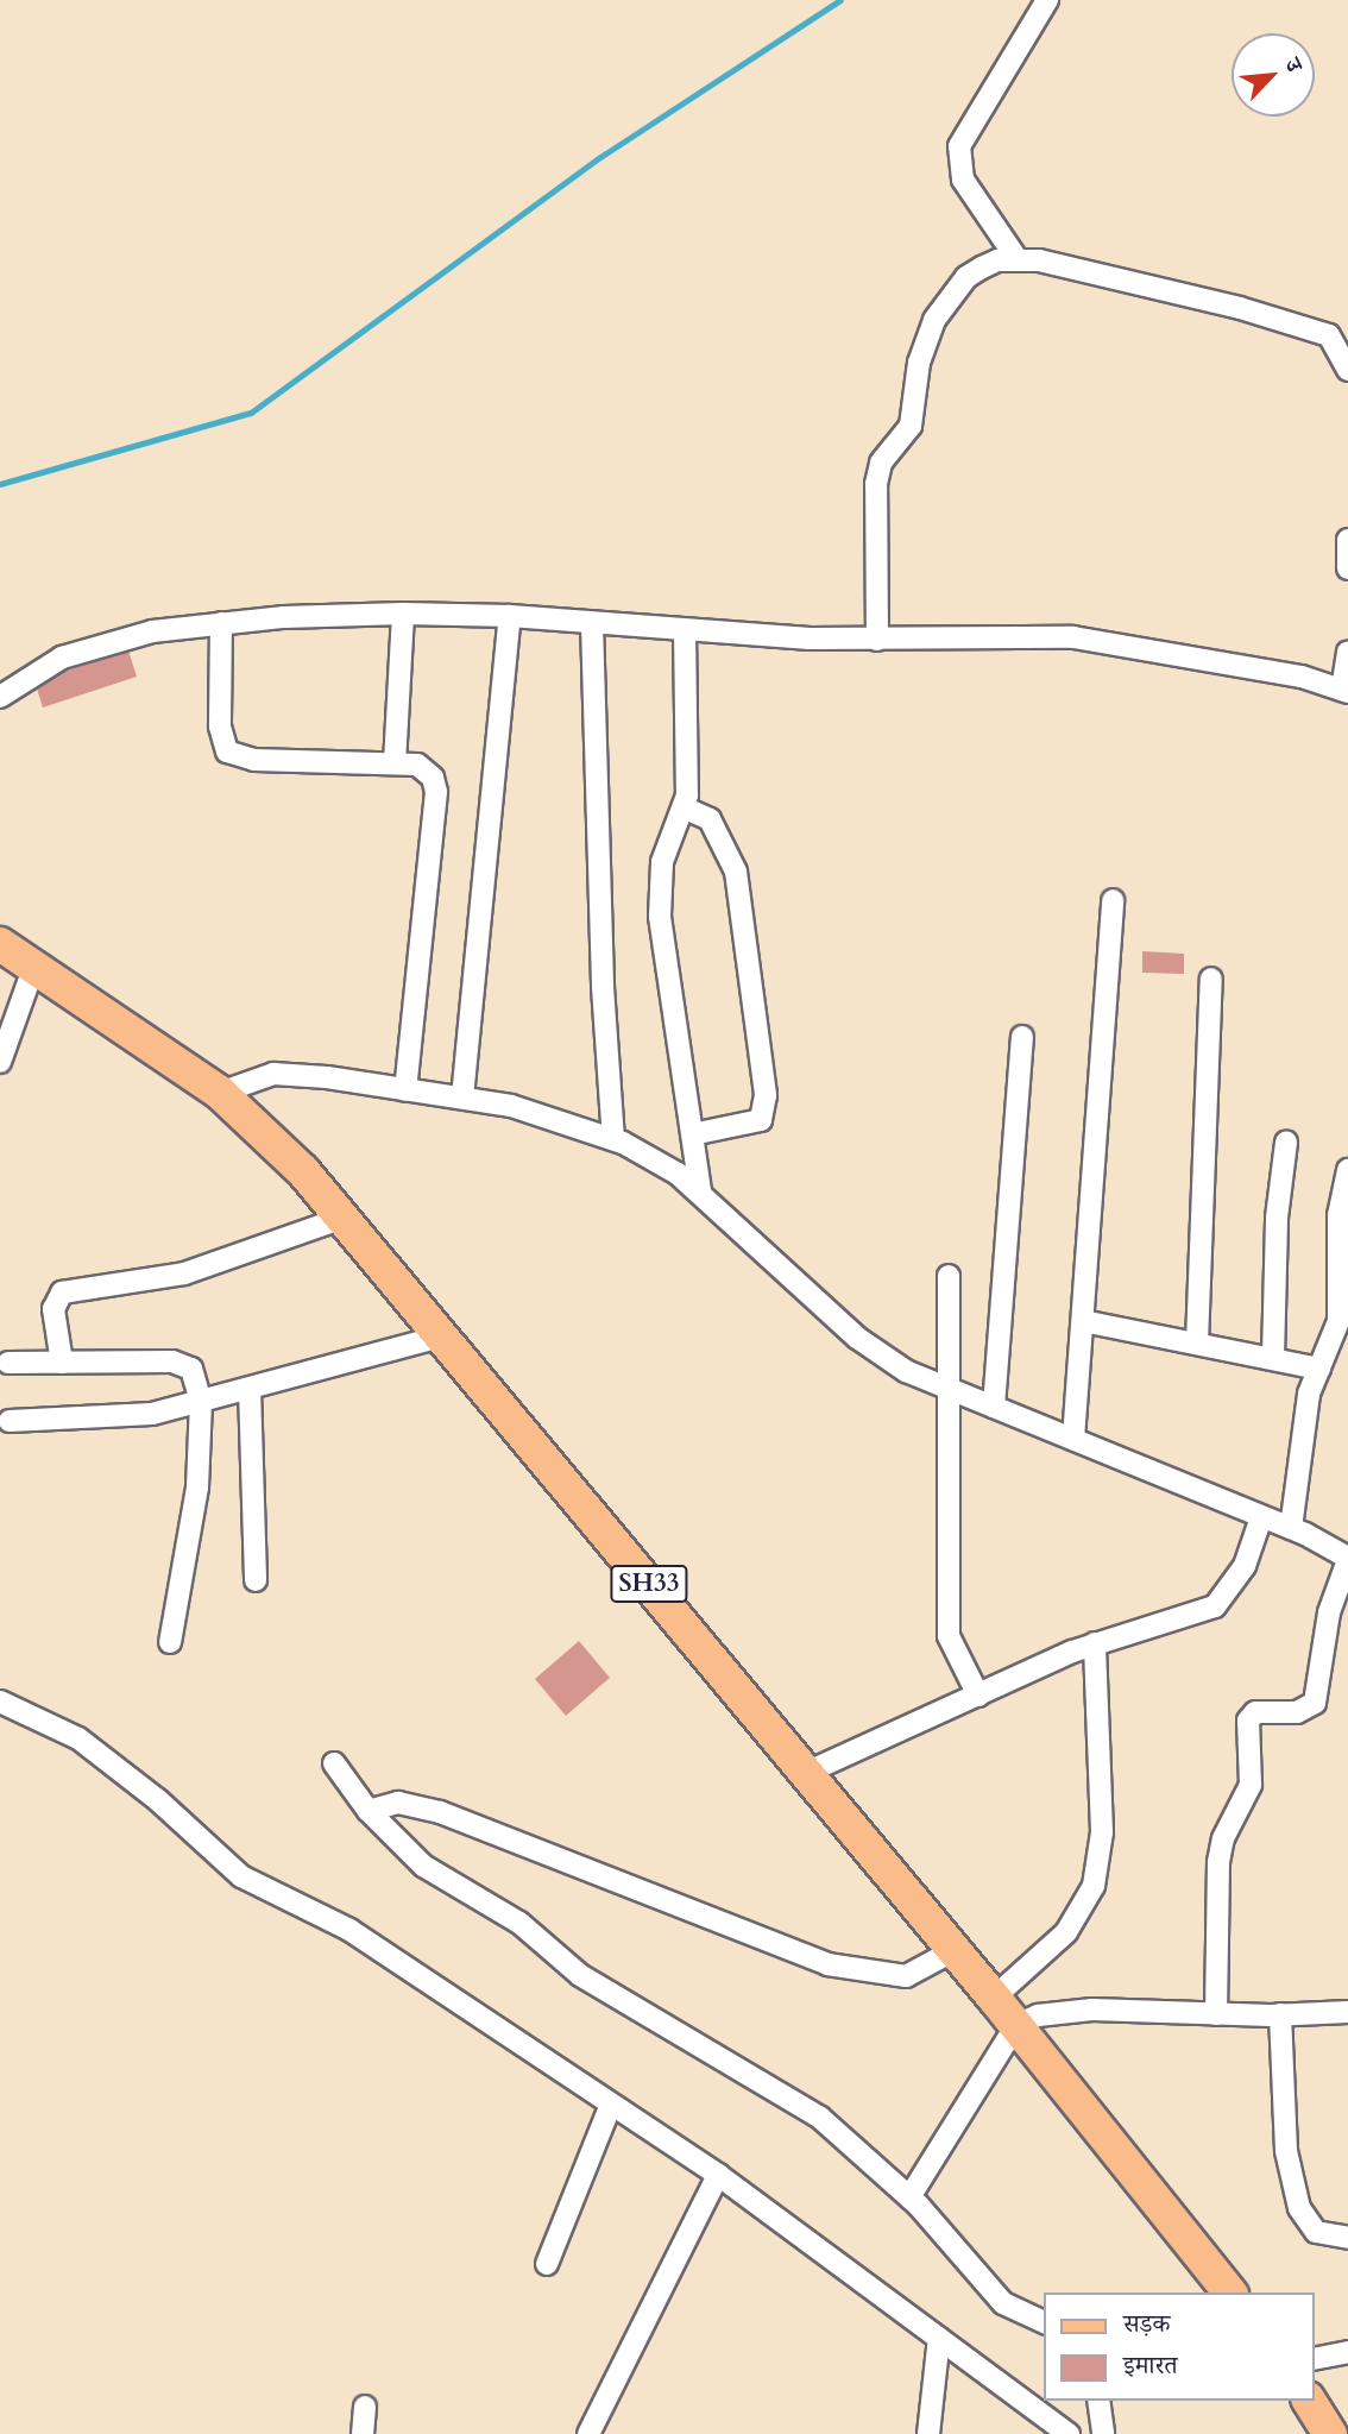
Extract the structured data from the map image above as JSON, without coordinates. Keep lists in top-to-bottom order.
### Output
{
  "streets": {
    "main road": ["SH33"]
  },
  "legend": ["सड़क", "इमारत"],
  "north": "top right"
}
